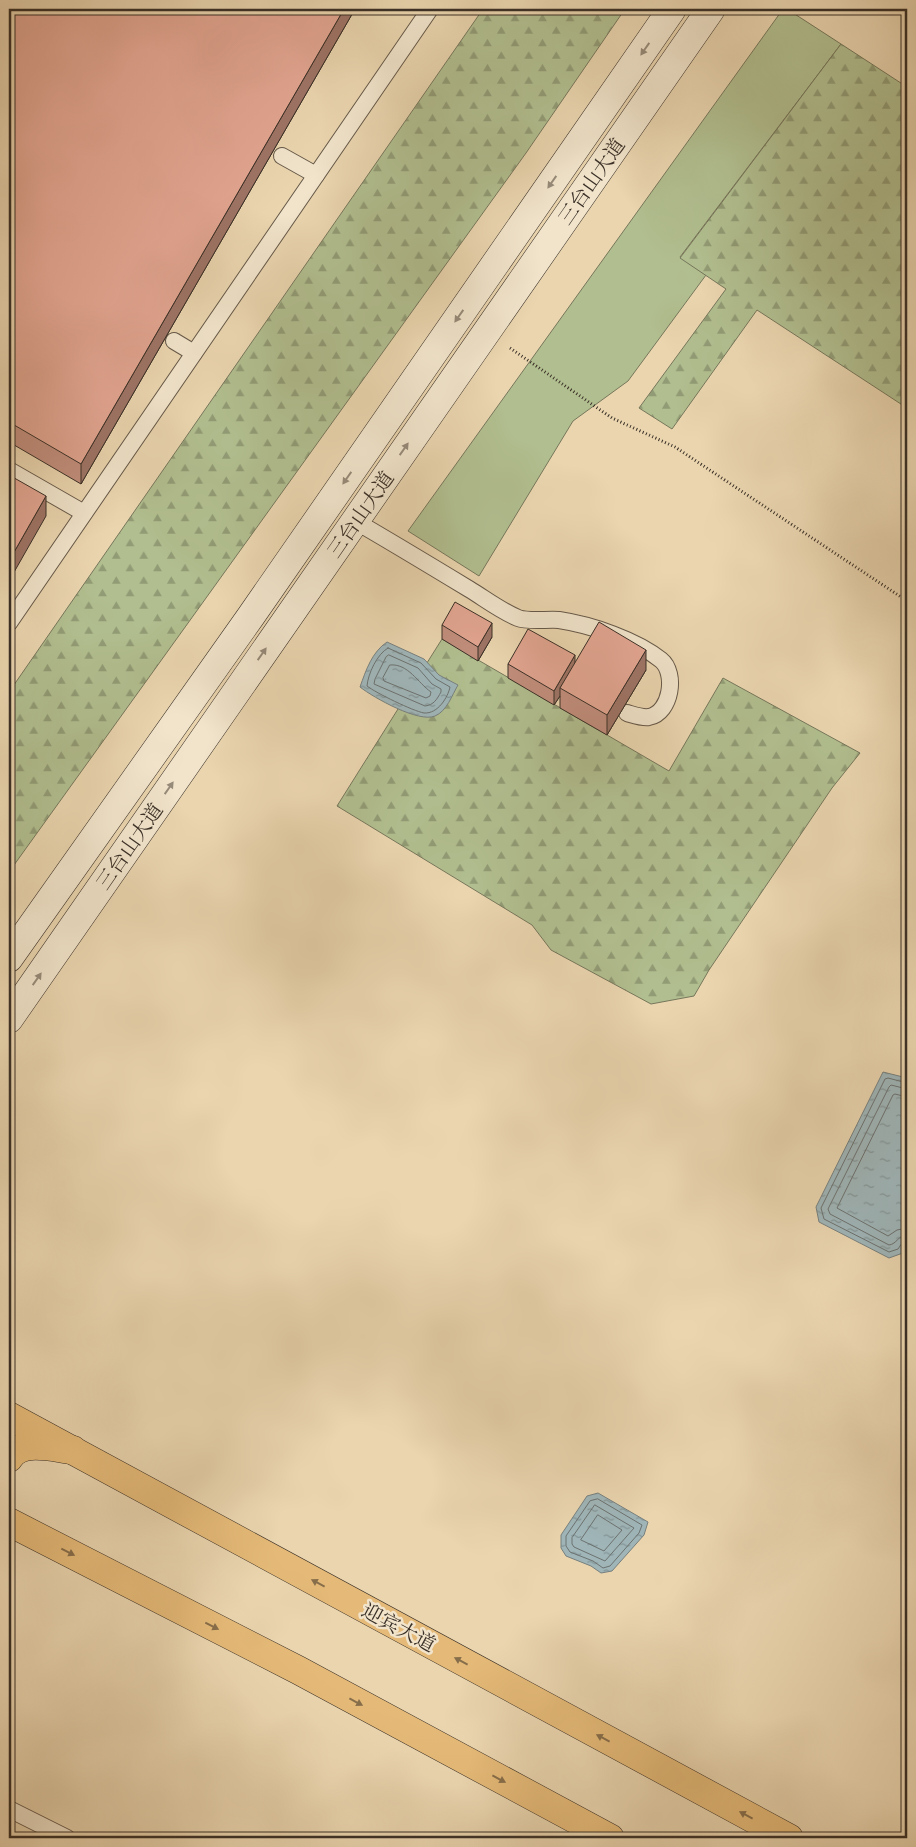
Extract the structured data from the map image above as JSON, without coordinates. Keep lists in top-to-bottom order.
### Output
{
  "streets": {
    "main road": ["三台山大道", "迎宾大道"]
  }
}
